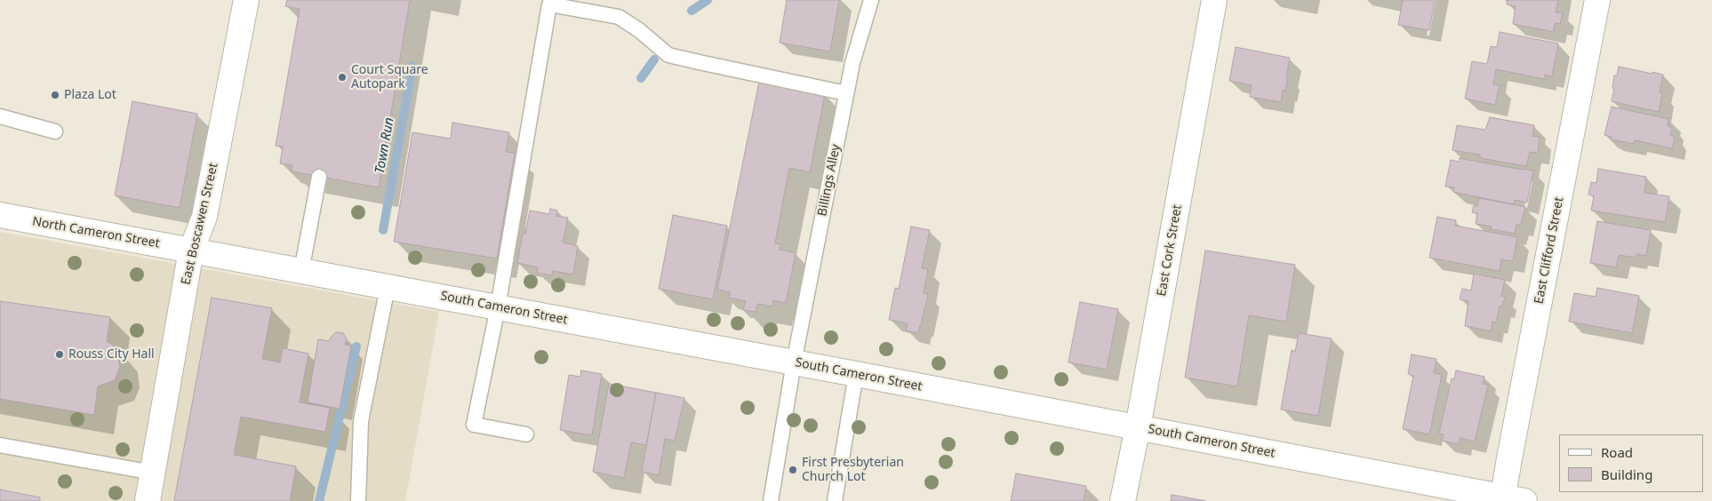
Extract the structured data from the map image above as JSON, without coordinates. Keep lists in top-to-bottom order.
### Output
{
  "streets": {
    "main road": [
      "East Boscawen Street",
      "North Cameron Street",
      "East Cork Street",
      "East Clifford Street",
      "South Cameron Street"
    ],
    "lane": ["Billings Alley"]
  },
  "crossings": [
    ["Billings Alley", "South Cameron Street"],
    ["East Boscawen Street", "North Cameron Street"],
    ["East Boscawen Street", "South Cameron Street"],
    ["North Cameron Street", "South Cameron Street"],
    ["East Cork Street", "South Cameron Street"],
    ["East Clifford Street", "South Cameron Street"]
  ],
  "water": ["Town Run"],
  "places": [
    "Court Square Autopark",
    "Plaza Lot",
    "Rouss City Hall",
    "First Presbyterian Church Lot"
  ],
  "legend": ["Road", "Building"]
}
